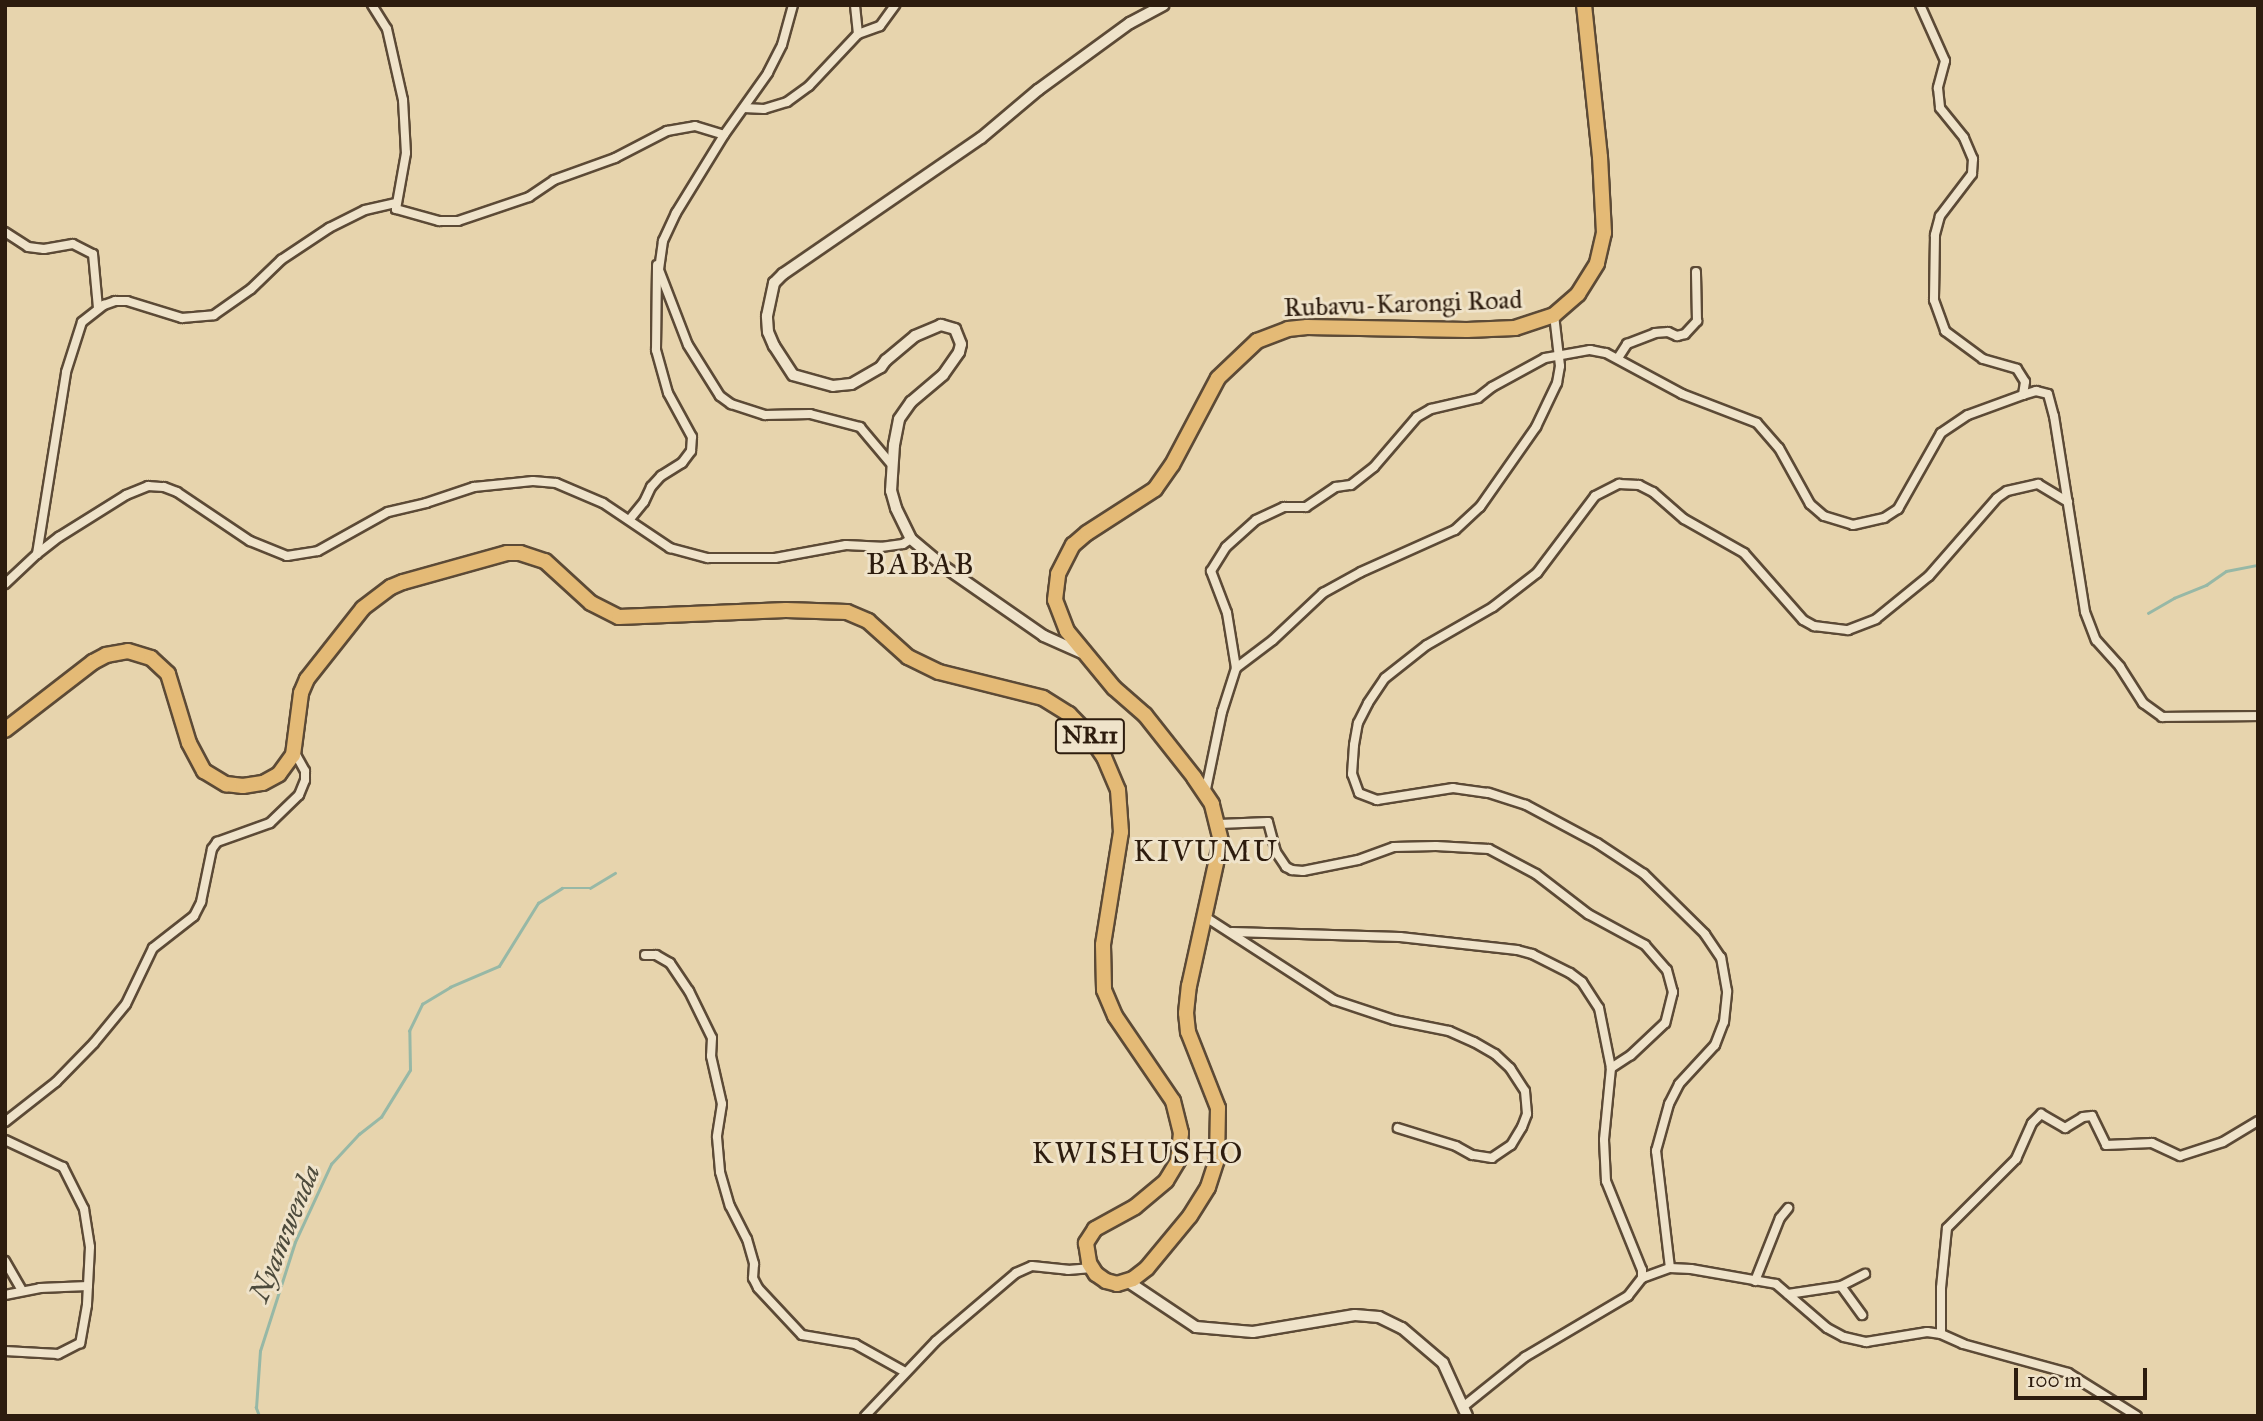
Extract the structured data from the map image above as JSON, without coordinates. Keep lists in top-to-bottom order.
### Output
{
  "streets": {
    "highway": ["Rubavu-Karongi Road", "NR11"]
  },
  "districts": ["BABAB", "KIVUMU", "KWISHUSHO"],
  "water": ["Nyamwenda"],
  "scale_bar": "100 m"
}
